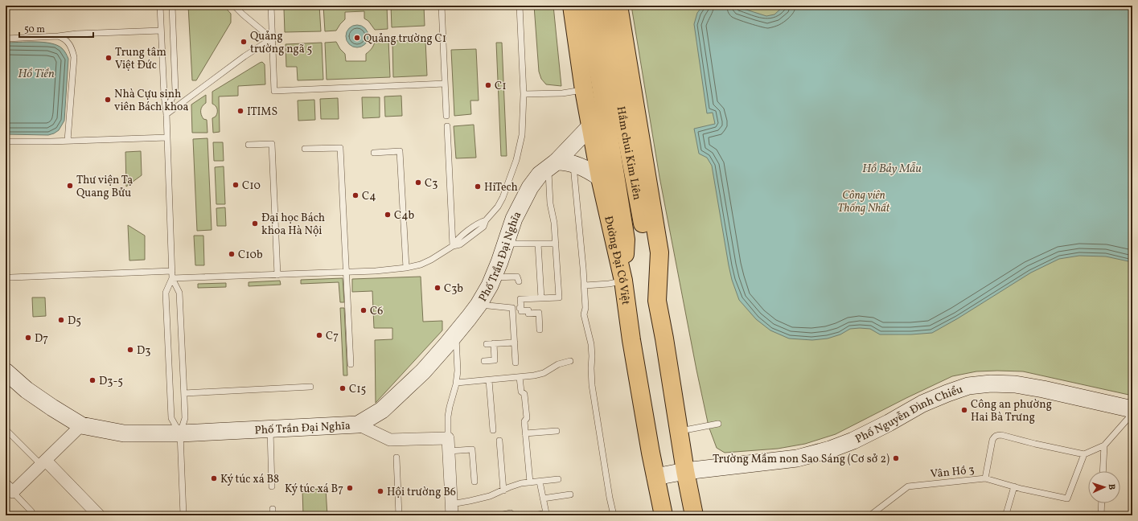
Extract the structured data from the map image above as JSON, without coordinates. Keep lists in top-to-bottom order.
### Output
{
  "streets": {
    "main road": ["Hầm chui Kim Liên", "Đường Đại Cồ Việt"],
    "street": ["Phố Trần Đại Nghĩa", "Phố Nguyễn Đình Chiểu"],
    "lane": ["Vân Hồ 3"]
  },
  "crossings": [
    ["Hầm chui Kim Liên", "Đường Đại Cồ Việt"],
    ["Phố Trần Đại Nghĩa", "Đường Đại Cồ Việt"],
    ["Đường Đại Cồ Việt", "Phố Nguyễn Đình Chiểu"]
  ],
  "water": ["Hồ Tiền", "Hồ Bảy Mẫu"],
  "parks": ["Công viên Thống Nhất"],
  "places": [
    "Quảng trường C1",
    "Quảng trường ngã 5",
    "Trung tâm Việt Đức",
    "C1",
    "Nhà Cựu sinh viên Bách khoa",
    "ITIMS",
    "C3",
    "C10",
    "Thư viện Tạ Quang Bửu",
    "HiTech",
    "C4",
    "C4b",
    "Đại học Bách khoa Hà Nội",
    "C10b",
    "C3b",
    "C6",
    "D5",
    "C7",
    "D7",
    "D3",
    "D3-5",
    "C15",
    "Công an phường Hai Bà Trưng",
    "Trường Mầm non Sao Sáng (Cơ sở 2)",
    "Ký túc xá B8",
    "Ký túc xá B7",
    "Hội trường B6"
  ],
  "scale_bar": "50 m",
  "north": "right"
}
